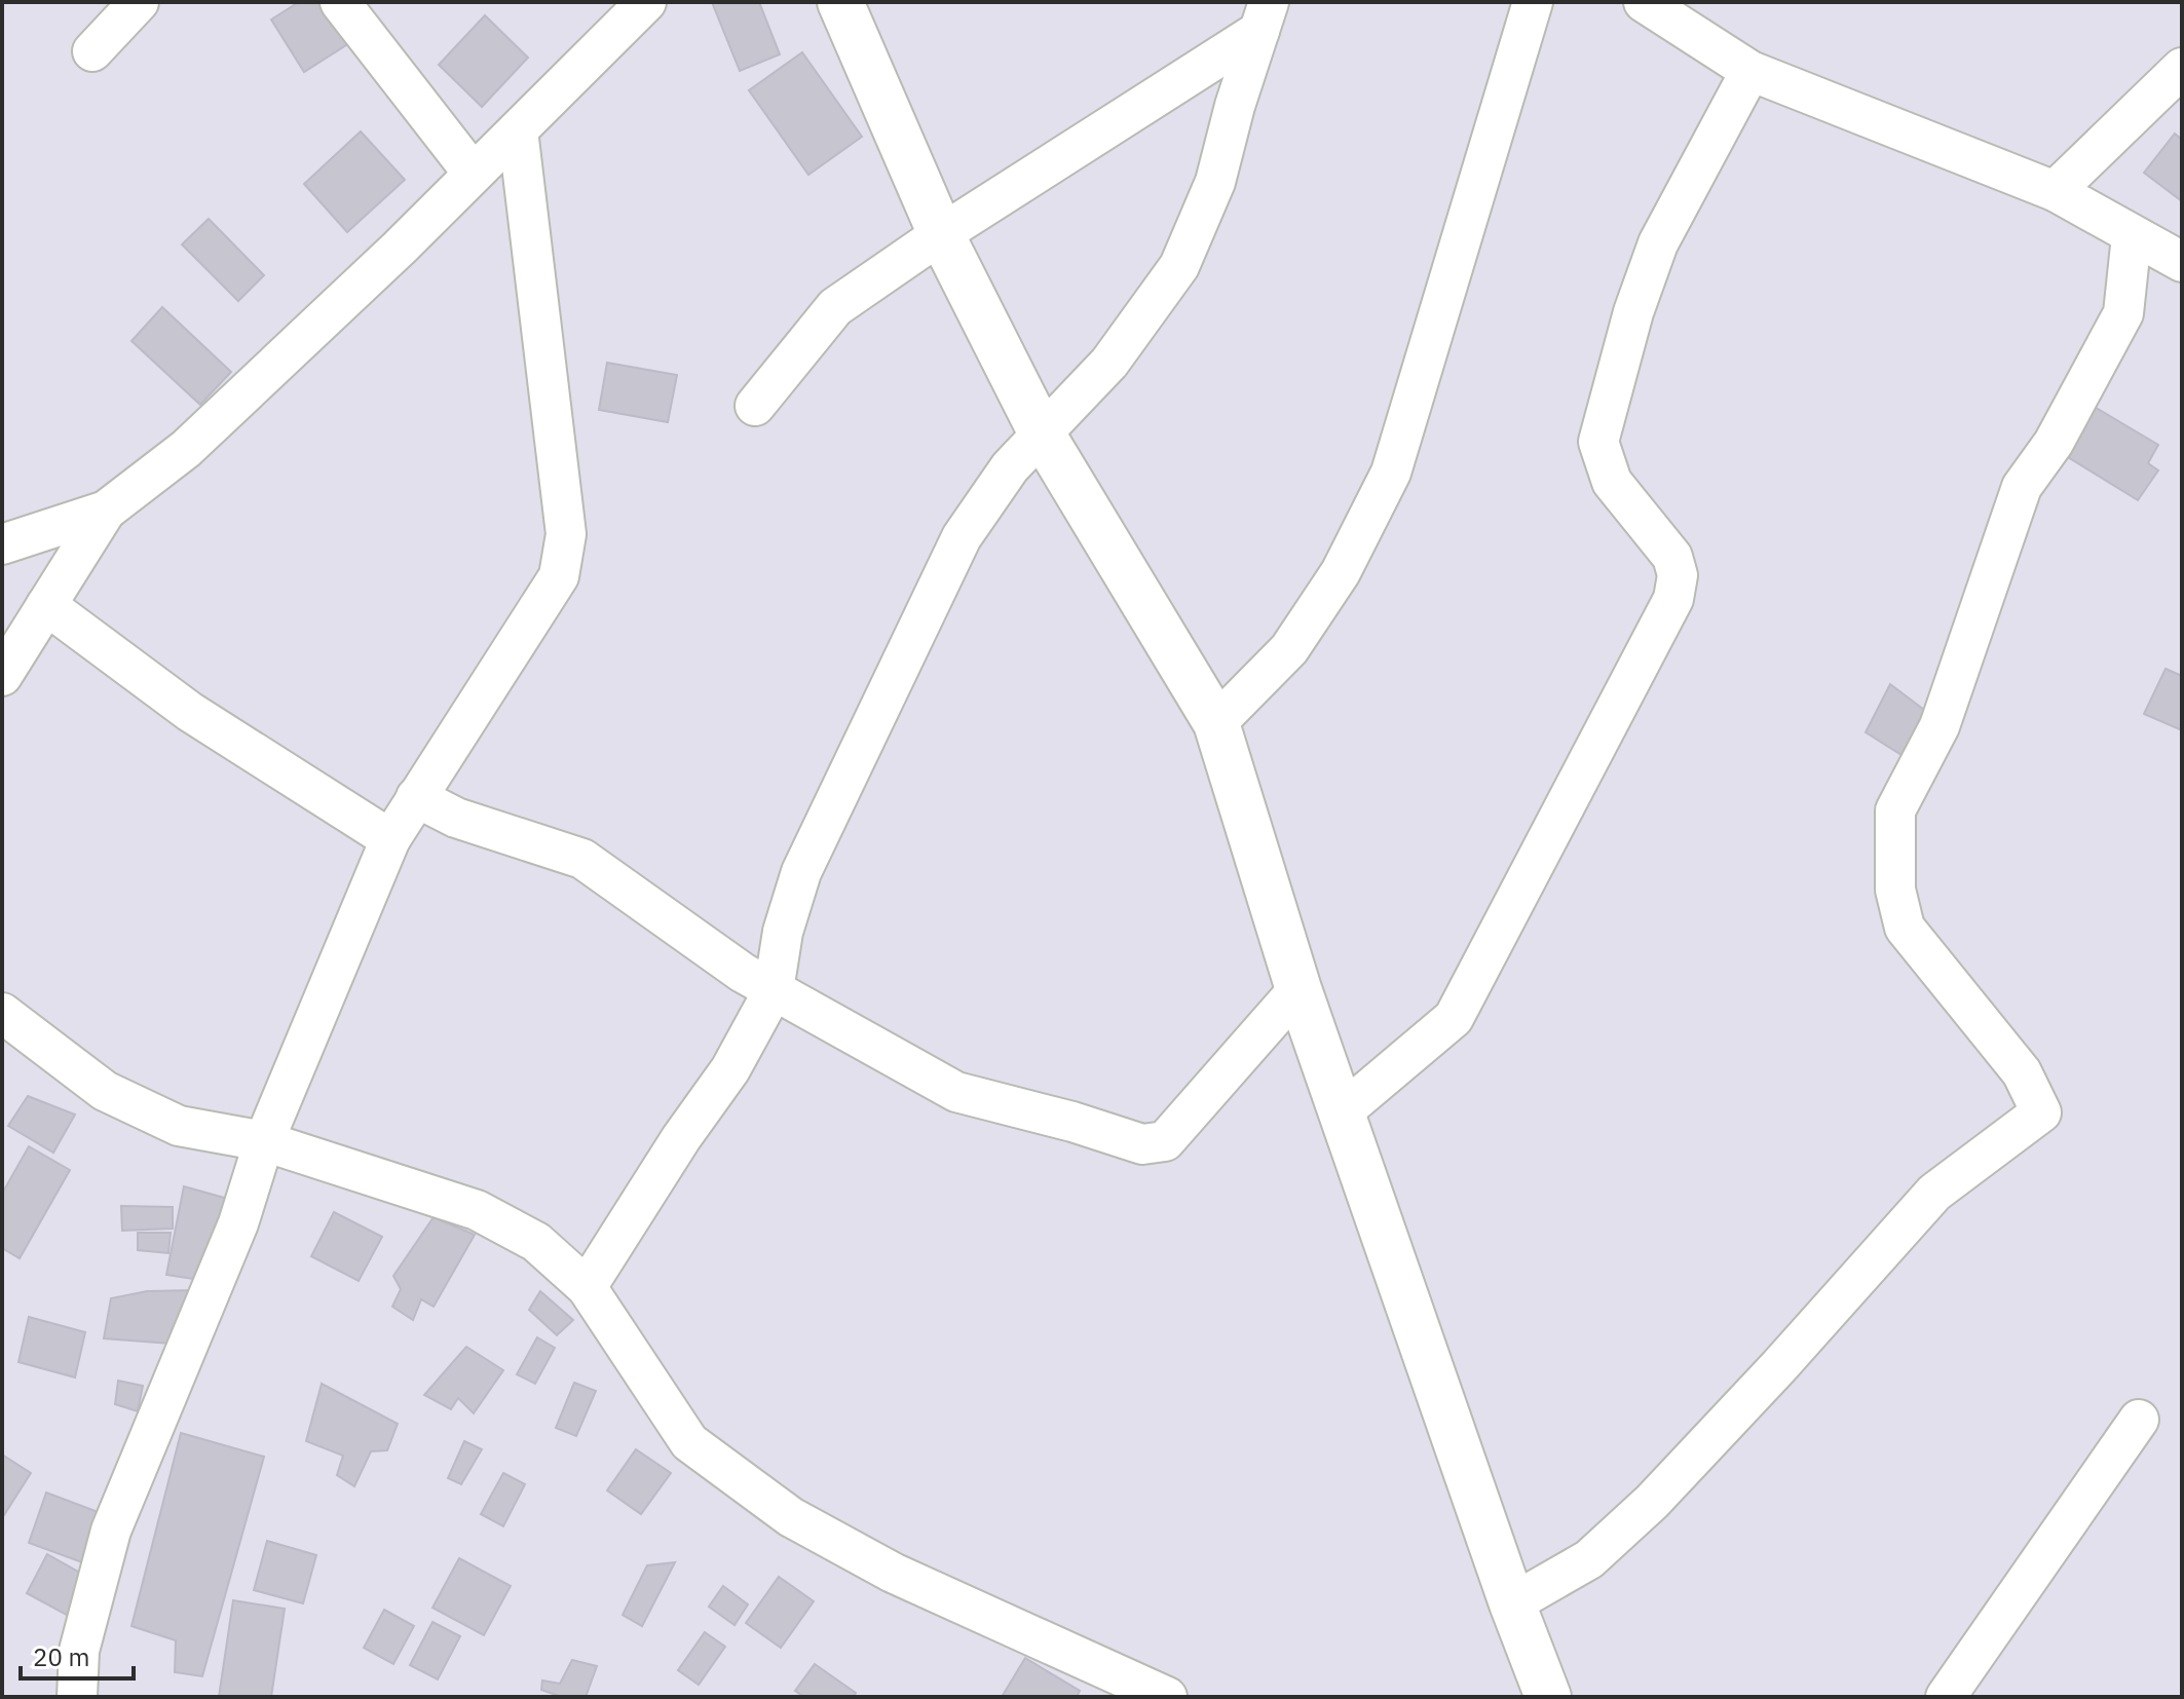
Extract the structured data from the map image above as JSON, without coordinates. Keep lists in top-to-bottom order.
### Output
{
  "scale_bar": "20 m"
}
